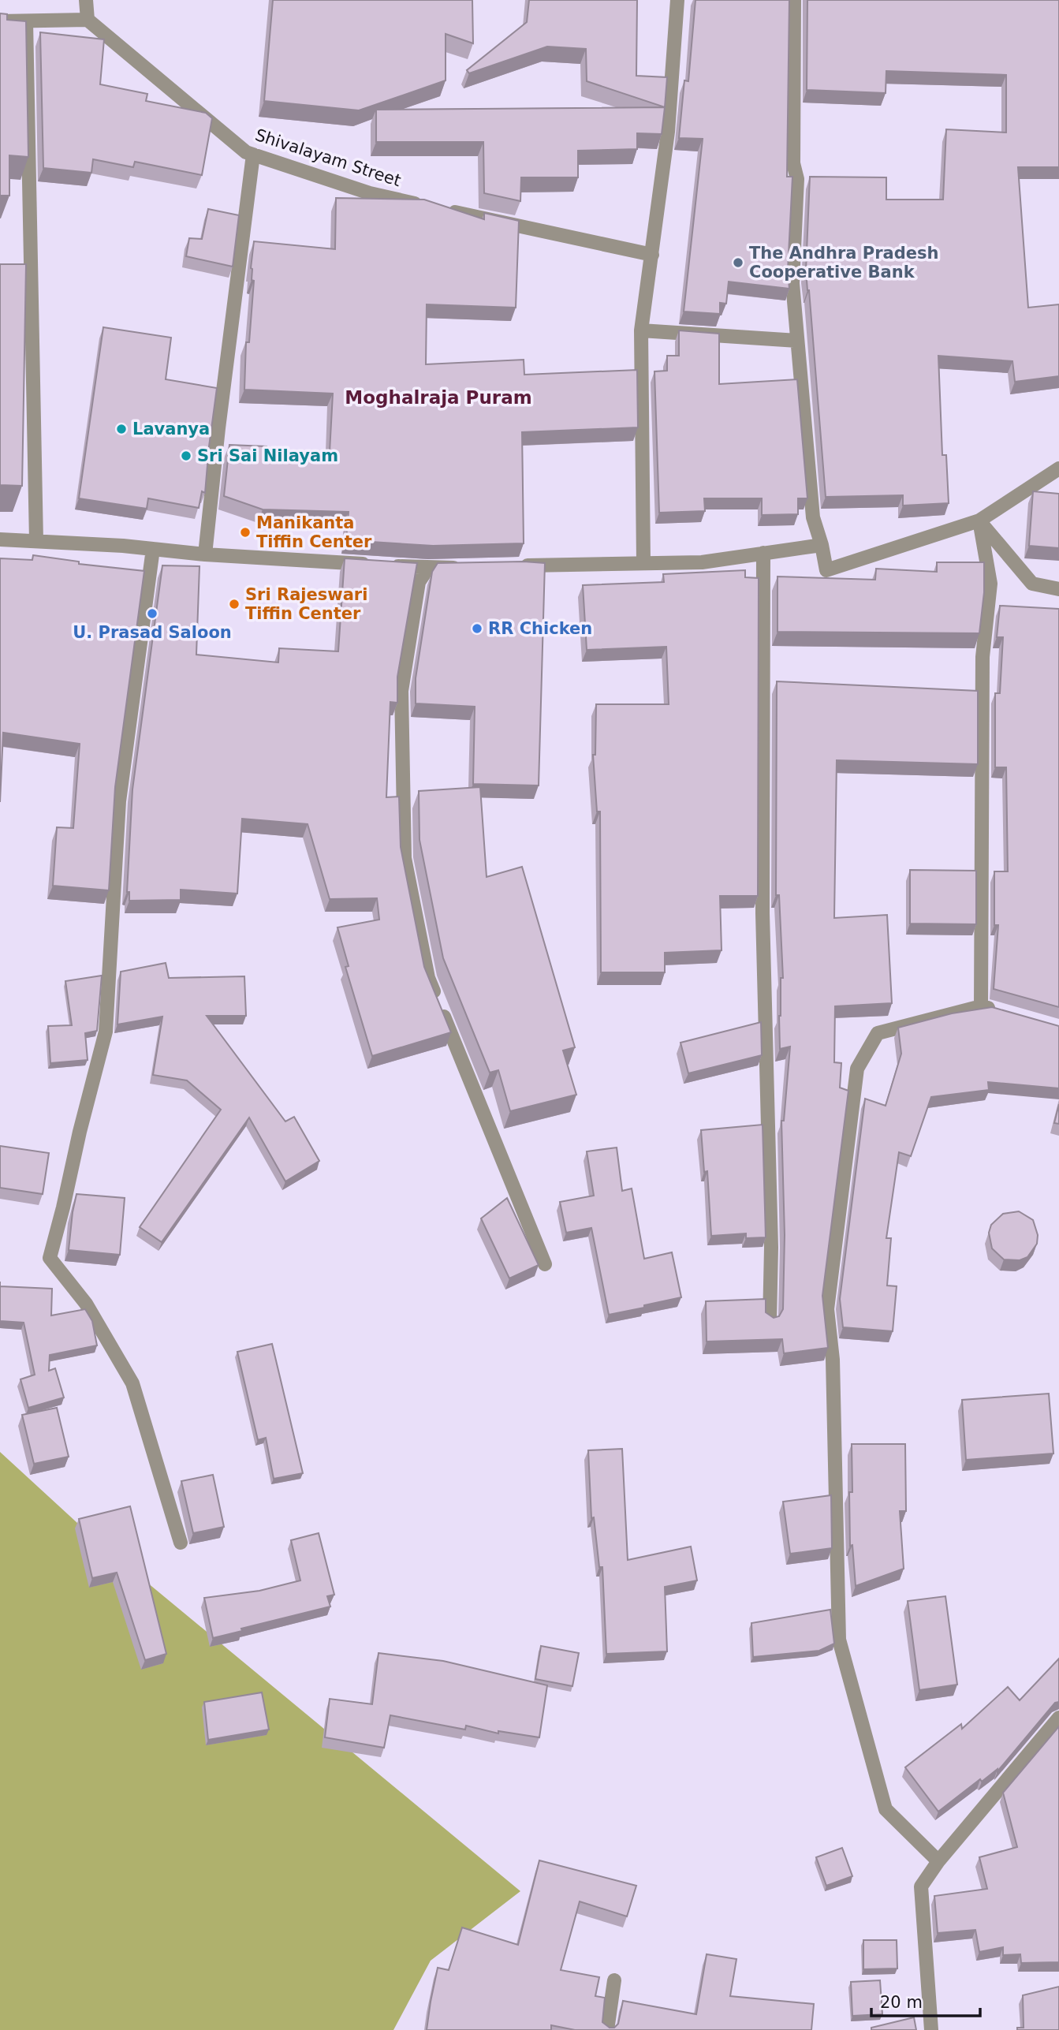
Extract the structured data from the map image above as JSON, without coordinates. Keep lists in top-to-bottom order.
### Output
{
  "streets": {
    "street": ["Shivalayam Street"]
  },
  "districts": ["Moghalraja Puram"],
  "places": [
    "The Andhra Pradesh Cooperative Bank",
    "Lavanya",
    "Sri Sai Nilayam",
    "Manikanta Tiffin Center",
    "Sri Rajeswari Tiffin Center",
    "U. Prasad Saloon",
    "RR Chicken"
  ],
  "scale_bar": "20 m"
}
